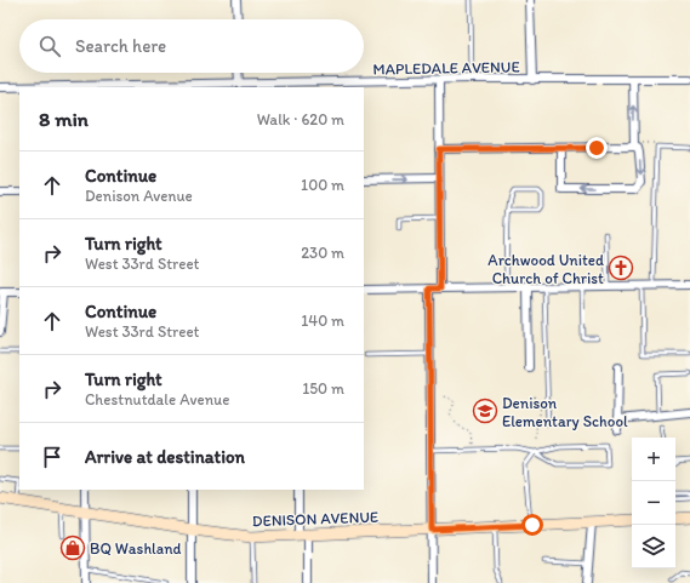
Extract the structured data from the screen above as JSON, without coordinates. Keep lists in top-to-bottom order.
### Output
{
  "streets": {
    "main road": ["DENISON AVENUE"],
    "street": ["MAPLEDALE AVENUE"]
  },
  "places": {
    "church": ["Archwood United Church of Christ"],
    "school or university": ["Denison Elementary School"],
    "shop": ["BQ Washland"]
  },
  "page": {
    "search": "Search here",
    "heading": ["8 min", "Walk · 620 m"],
    "list": [
      ["Continue", "Denison Avenue", "100 m"],
      ["Turn right", "West 33rd Street", "230 m"],
      ["Continue", "West 33rd Street", "140 m"],
      ["Turn right", "Chestnutdale Avenue", "150 m"],
      "Arrive at destination"
    ],
    "map_buttons": ["+", "−"]
  }
}
